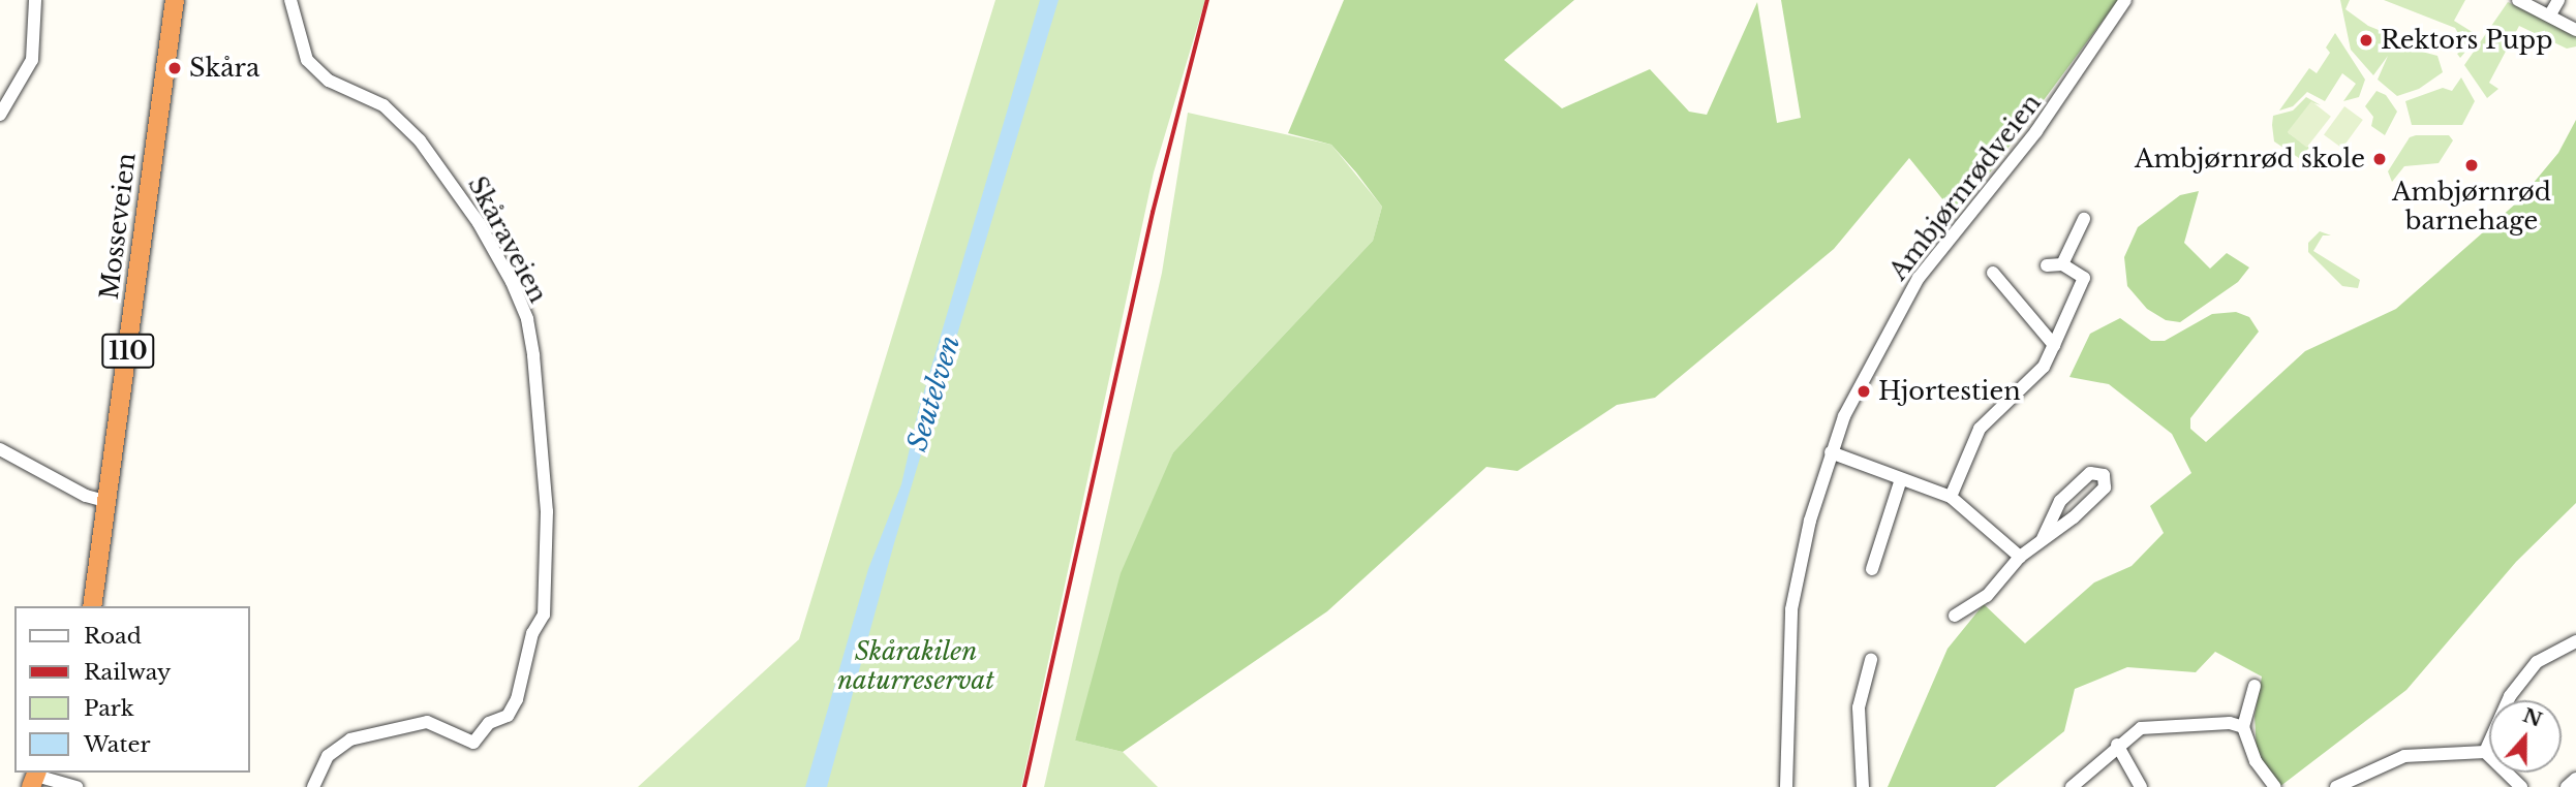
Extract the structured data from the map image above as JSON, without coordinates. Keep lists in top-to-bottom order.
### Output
{
  "streets": {
    "highway": ["Mosseveien", "110"],
    "street": ["Ambjørnrødveien", "Skåraveien"]
  },
  "water": ["Seutelven"],
  "parks": ["Skårakilen naturreservat"],
  "places": [
    "Rektors Pupp",
    "Skåra",
    "Ambjørnrød skole",
    "Ambjørnrød barnehage",
    "Hjortestien"
  ],
  "legend": [
    "Road",
    "Railway",
    "Park",
    "Water"
  ],
  "north": "top"
}
